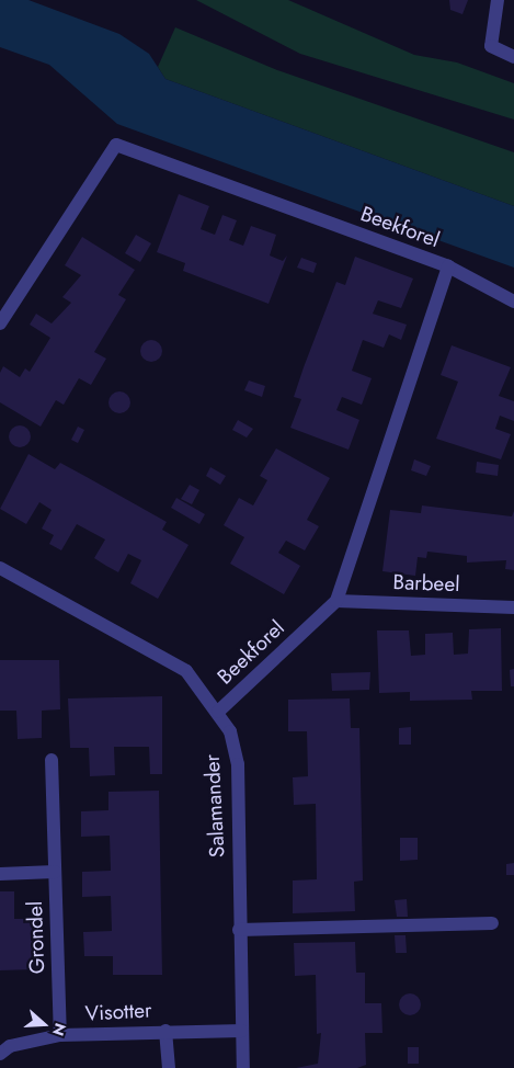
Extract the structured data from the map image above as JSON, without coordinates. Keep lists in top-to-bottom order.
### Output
{
  "streets": {
    "street": [
      "Beekforel",
      "Barbeel",
      "Salamander",
      "Grondel",
      "Visotter"
    ]
  },
  "crossings": [
    ["Beekforel", "Barbeel"],
    ["Beekforel", "Salamander"],
    ["Salamander", "Visotter"],
    ["Grondel", "Visotter"]
  ],
  "north": "right"
}
